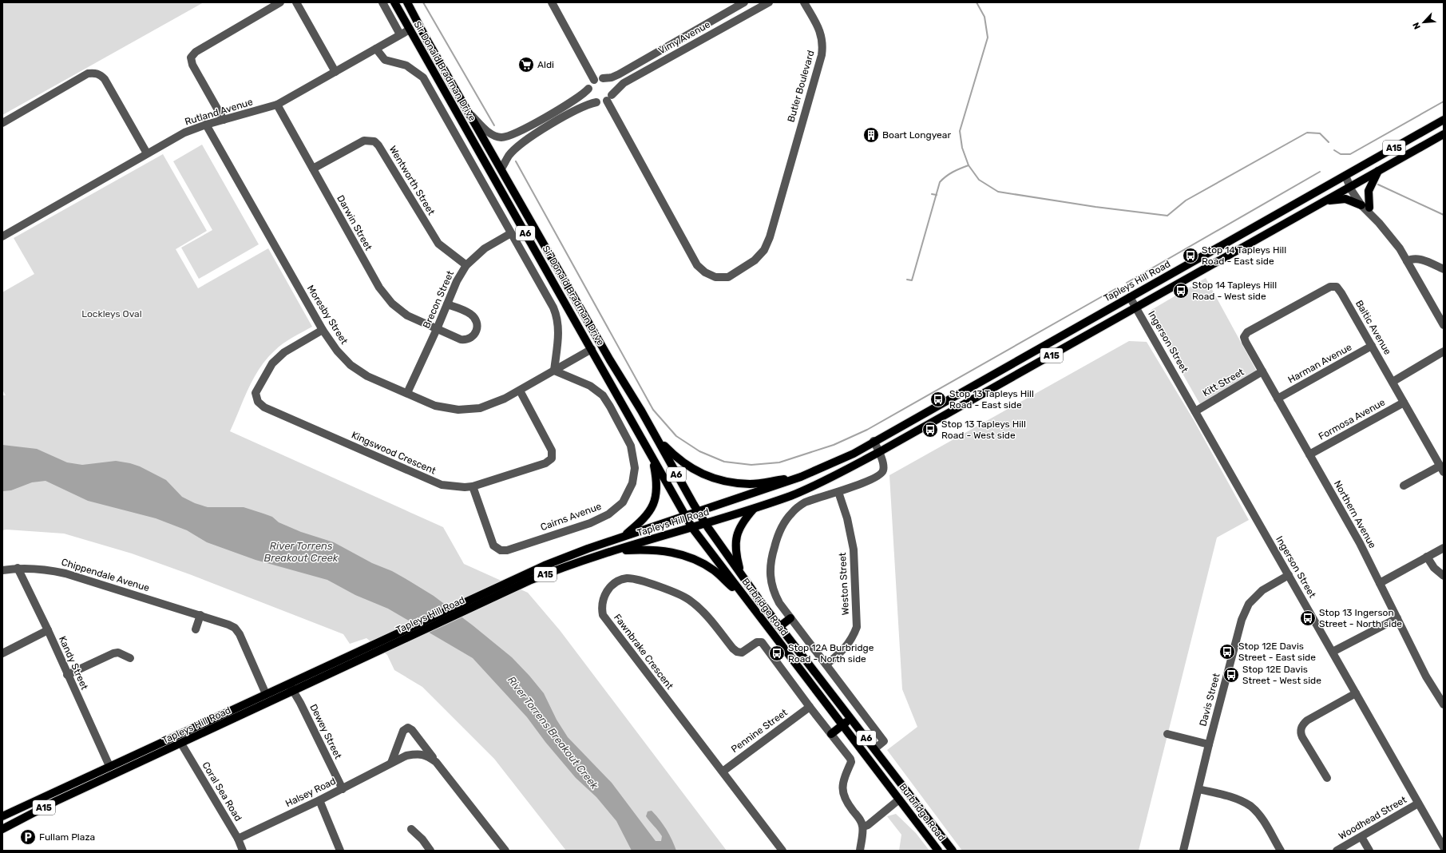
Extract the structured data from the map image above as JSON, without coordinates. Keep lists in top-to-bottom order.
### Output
{
  "streets": {
    "main road": [
      "Sir Donald Bradman Drive",
      "A15",
      "A6",
      "Tapleys Hill Road",
      "Burbridge Road"
    ],
    "street": [
      "Vimy Avenue",
      "Butler Boulevard",
      "Rutland Avenue",
      "Wentworth Street",
      "Darwin Street",
      "Brecon Street",
      "Moresby Street",
      "Baltic Avenue",
      "Ingerson Street",
      "Harman Avenue",
      "Kitt Street",
      "Formosa Avenue",
      "Kingswood Crescent",
      "Northern Avenue",
      "Cairns Avenue",
      "Chippendale Avenue",
      "Weston Street",
      "Fawnbrake Crescent",
      "Kandy Street",
      "Davis Street",
      "Pennine Street",
      "Dewey Street",
      "Coral Sea Road",
      "Halsey Road",
      "Woodhead Street"
    ]
  },
  "crossings": [
    ["Vimy Avenue", "Butler Boulevard"],
    ["Sir Donald Bradman Drive", "Rutland Avenue"],
    ["Sir Donald Bradman Drive", "A6"],
    ["Sir Donald Bradman Drive", "Tapleys Hill Road"],
    ["Sir Donald Bradman Drive", "Moresby Street"],
    ["Rutland Avenue", "Darwin Street"],
    ["Rutland Avenue", "Moresby Street"],
    ["Wentworth Street", "Darwin Street"],
    ["Wentworth Street", "Brecon Street"],
    ["Darwin Street", "Brecon Street"],
    ["A6", "Tapleys Hill Road"],
    ["A6", "Burbridge Road"],
    ["Tapleys Hill Road", "Ingerson Street"],
    ["Tapleys Hill Road", "Chippendale Avenue"],
    ["Tapleys Hill Road", "Burbridge Road"],
    ["Tapleys Hill Road", "Kandy Street"],
    ["Tapleys Hill Road", "Dewey Street"],
    ["Tapleys Hill Road", "Coral Sea Road"],
    ["Brecon Street", "Moresby Street"],
    ["Moresby Street", "Kingswood Crescent"],
    ["Moresby Street", "Cairns Avenue"],
    ["Baltic Avenue", "Harman Avenue"],
    ["Baltic Avenue", "Formosa Avenue"],
    ["Baltic Avenue", "Northern Avenue"],
    ["Ingerson Street", "Kitt Street"],
    ["Ingerson Street", "Davis Street"],
    ["Ingerson Street", "Woodhead Street"],
    ["Harman Avenue", "Northern Avenue"],
    ["Kitt Street", "Northern Avenue"],
    ["Formosa Avenue", "Northern Avenue"],
    ["Kingswood Crescent", "Cairns Avenue"],
    ["Chippendale Avenue", "Kandy Street"],
    ["Weston Street", "Burbridge Road"],
    ["Fawnbrake Crescent", "Pennine Street"],
    ["Dewey Street", "Halsey Road"],
    ["Coral Sea Road", "Halsey Road"]
  ],
  "water": ["River Torrens Breakout Creek"],
  "parks": ["Lockleys Oval"],
  "places": {
    "supermarket": ["Aldi"],
    "building": ["Boart Longyear"],
    "bus stop": [
      "Stop 14 Tapleys Hill Road - East side",
      "Stop 14 Tapleys Hill Road - West side",
      "Stop 13 Tapleys Hill Road - East side",
      "Stop 13 Tapleys Hill Road - West side",
      "Stop 13 Ingerson Street - North side",
      "Stop 12E Davis Street - East side",
      "Stop 12A Burbridge Road - North side",
      "Stop 12E Davis Street - West side"
    ],
    "parking": ["Fullam Plaza"]
  },
  "north": "bottom left"
}
